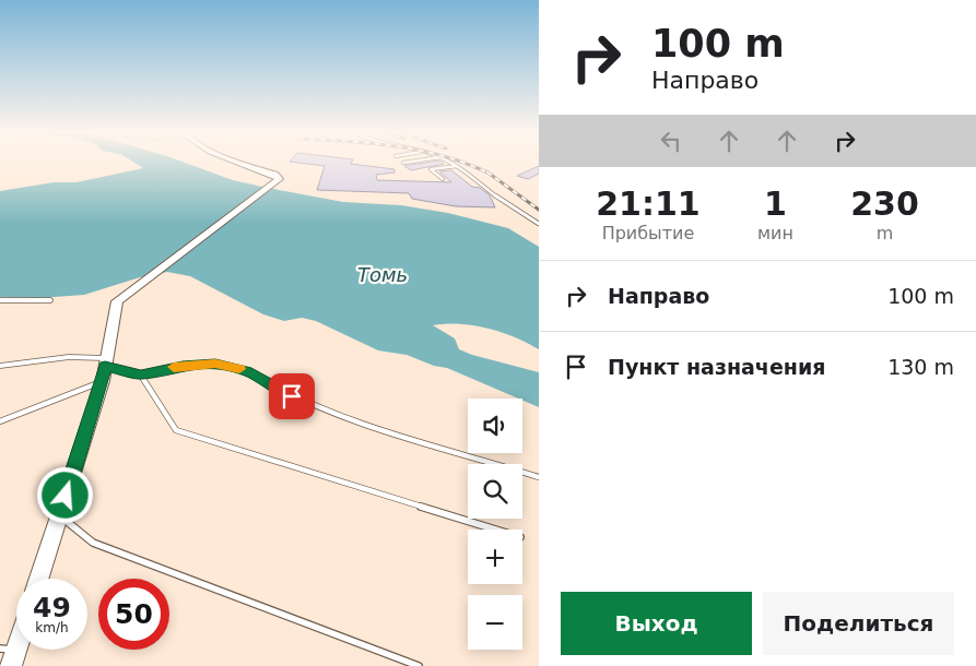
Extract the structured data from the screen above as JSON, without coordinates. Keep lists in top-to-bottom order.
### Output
{
  "water": ["Томь"],
  "page": {
    "turn": ["100 m", "Направо"],
    "eta": [
      "21:11",
      "Прибытие",
      "1",
      "мин",
      "230",
      "m"
    ],
    "list": [
      {
        "name": "Направо",
        "value": "100 m"
      },
      {
        "name": "Пункт назначения",
        "value": "130 m"
      }
    ],
    "map_buttons": ["+", "−"],
    "speed": "49 km/h",
    "limit": "50",
    "buttons": ["Выход", "Поделиться"]
  }
}
